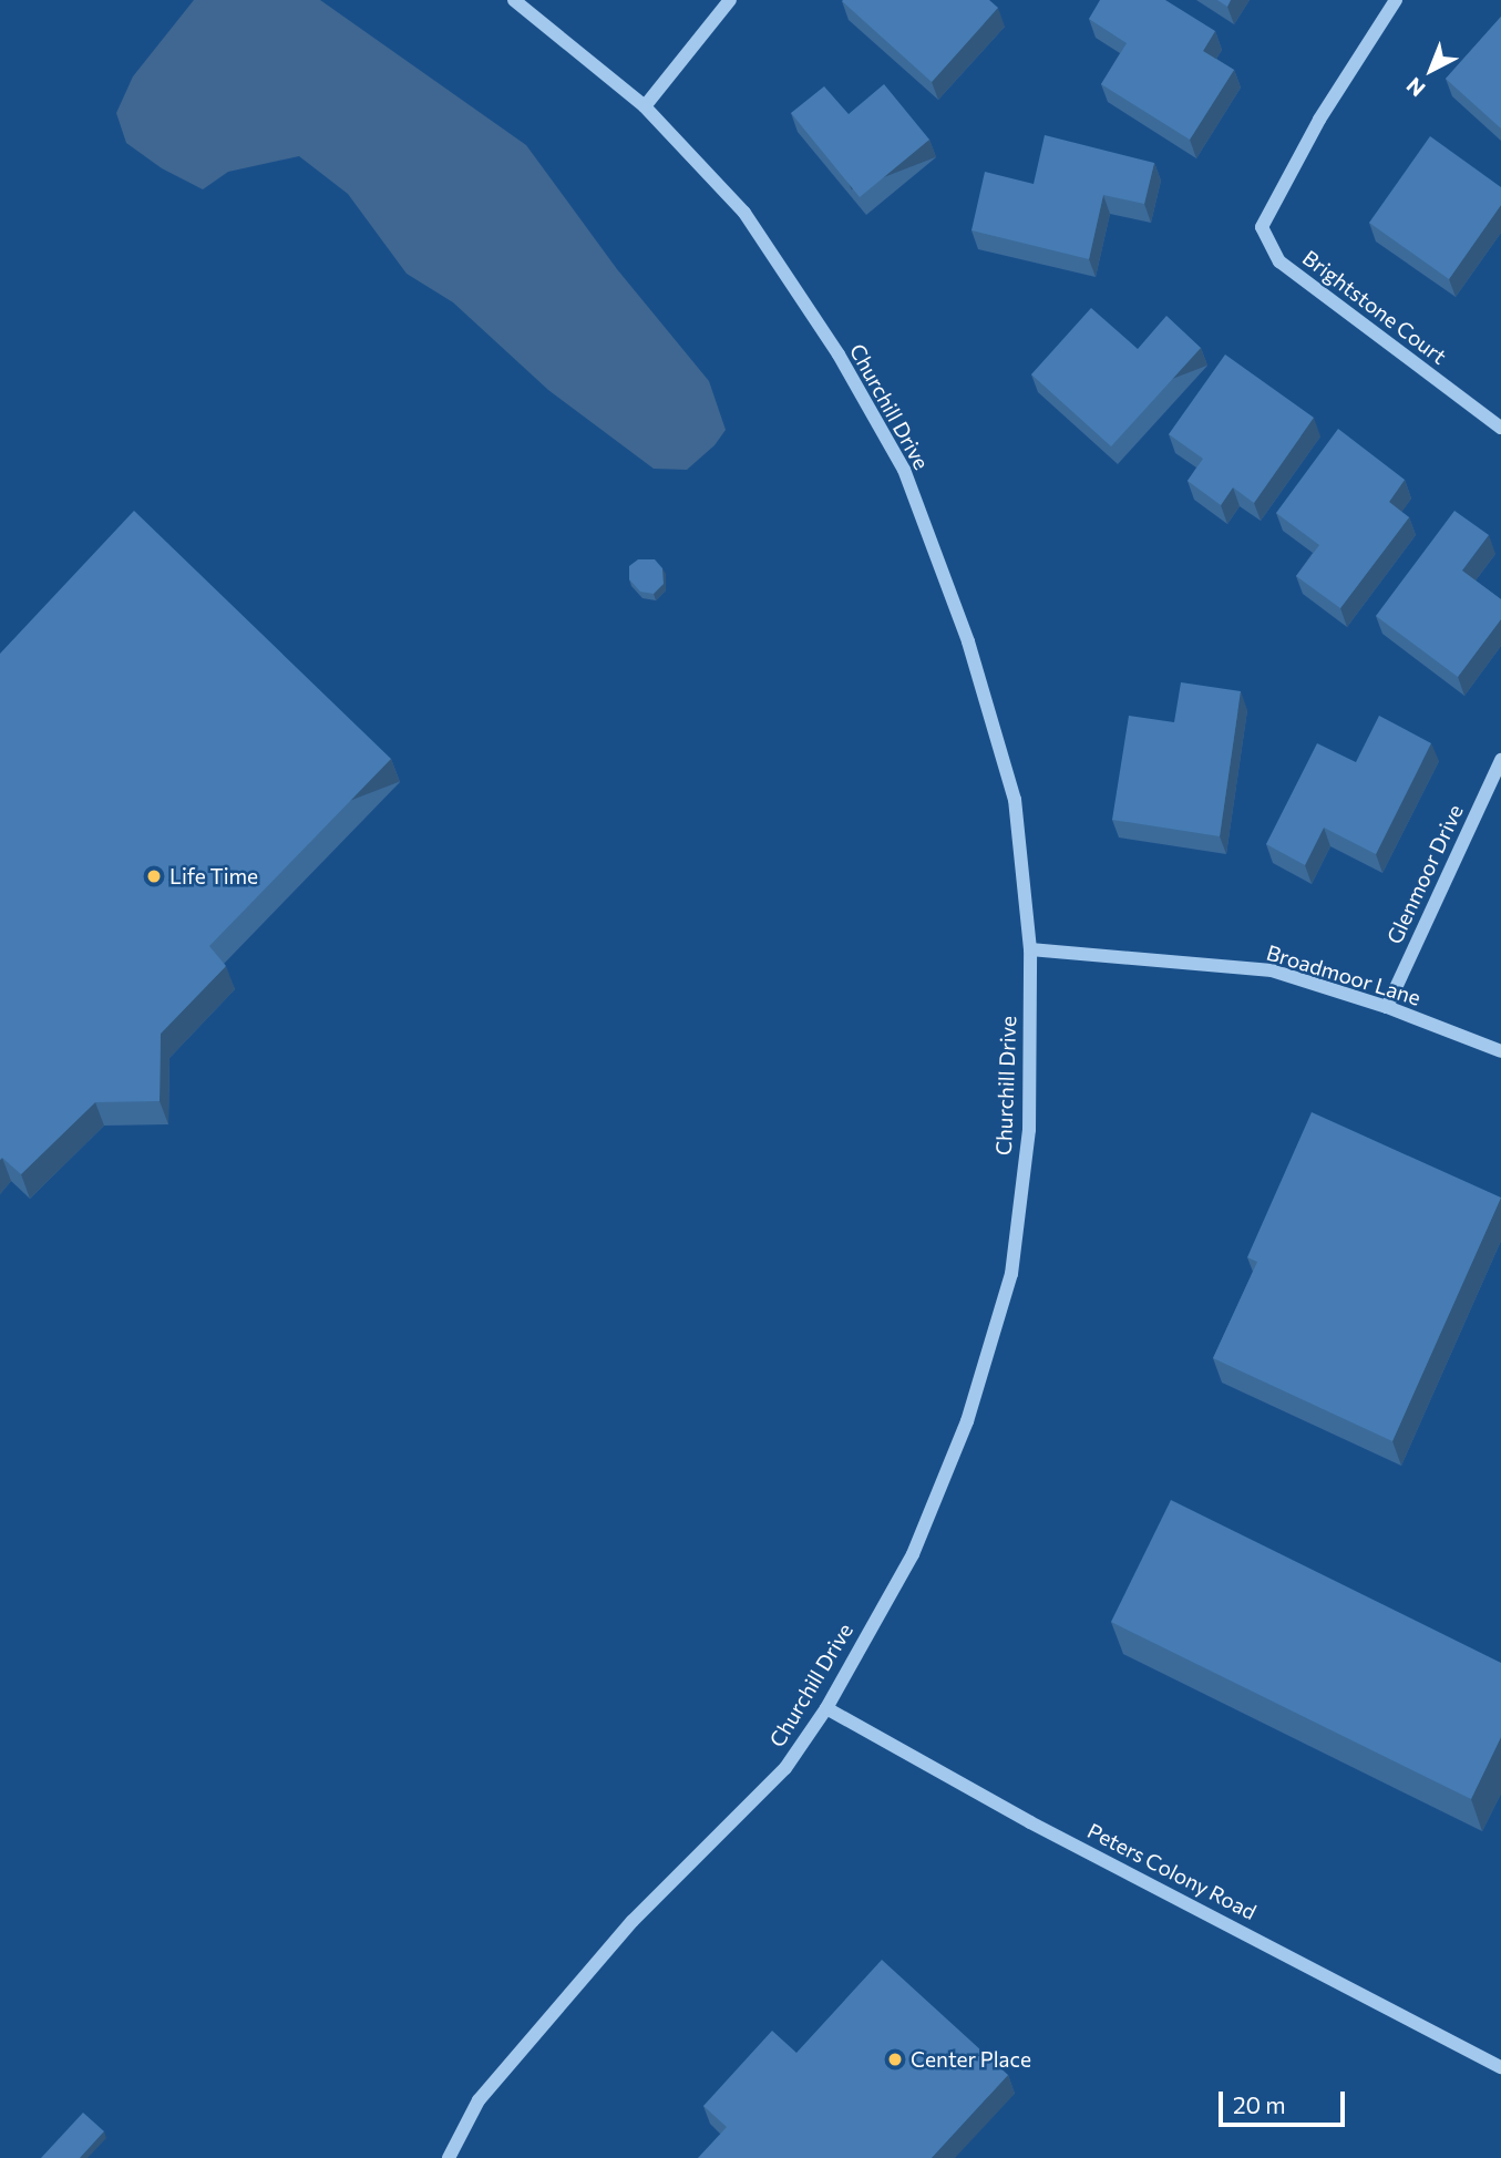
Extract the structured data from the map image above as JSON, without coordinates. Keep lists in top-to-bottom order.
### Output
{
  "streets": {
    "street": [
      "Brightstone Court",
      "Churchill Drive",
      "Glenmoor Drive",
      "Broadmoor Lane",
      "Peters Colony Road"
    ]
  },
  "crossings": [
    ["Churchill Drive", "Broadmoor Lane"],
    ["Churchill Drive", "Peters Colony Road"],
    ["Glenmoor Drive", "Broadmoor Lane"]
  ],
  "places": ["Life Time", "Center Place"],
  "scale_bar": "20 m",
  "north": "bottom left"
}
